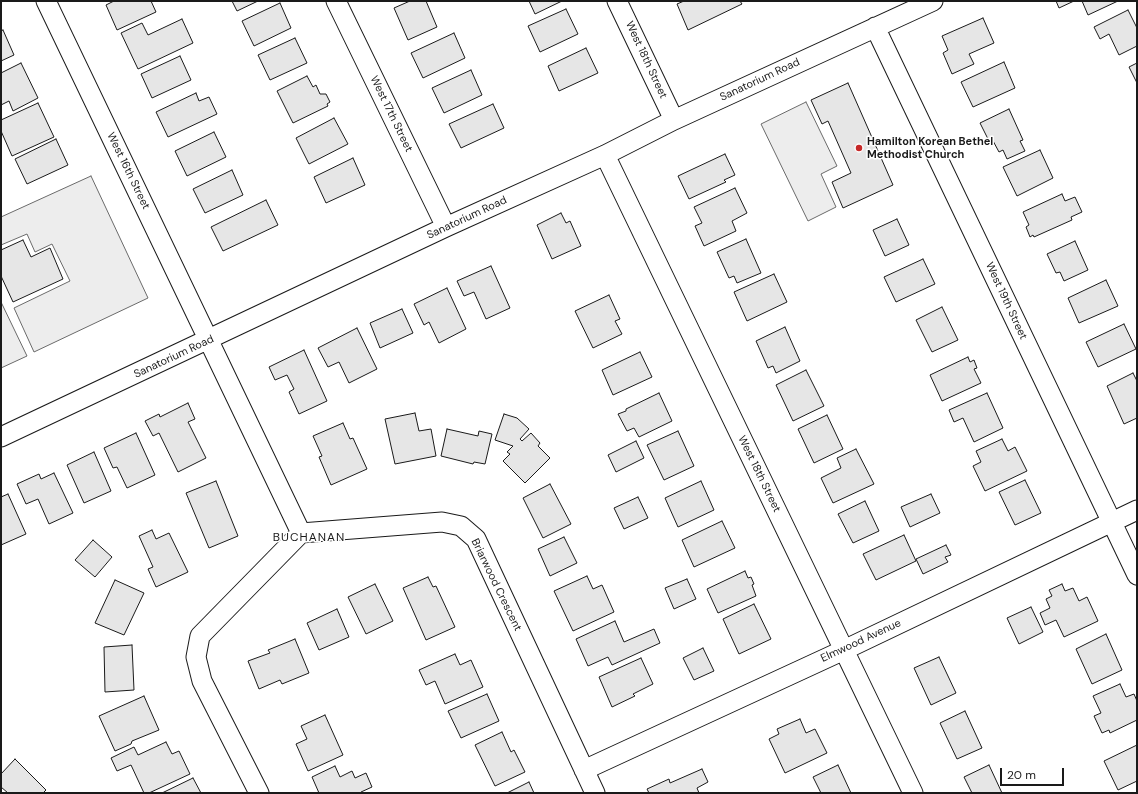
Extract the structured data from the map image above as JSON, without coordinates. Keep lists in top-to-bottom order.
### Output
{
  "streets": {
    "street": [
      "West 18th Street",
      "Sanatorium Road",
      "West 17th Street",
      "West 16th Street",
      "West 19th Street",
      "Briarwood Crescent",
      "Elmwood Avenue"
    ]
  },
  "crossings": [
    ["West 18th Street", "Sanatorium Road"],
    ["West 18th Street", "Elmwood Avenue"],
    ["Sanatorium Road", "West 17th Street"],
    ["Sanatorium Road", "West 16th Street"],
    ["Sanatorium Road", "West 19th Street"],
    ["West 19th Street", "Elmwood Avenue"],
    ["Briarwood Crescent", "Elmwood Avenue"]
  ],
  "districts": ["BUCHANAN"],
  "places": ["Hamilton Korean Bethel Methodist Church"],
  "scale_bar": "20 m"
}
